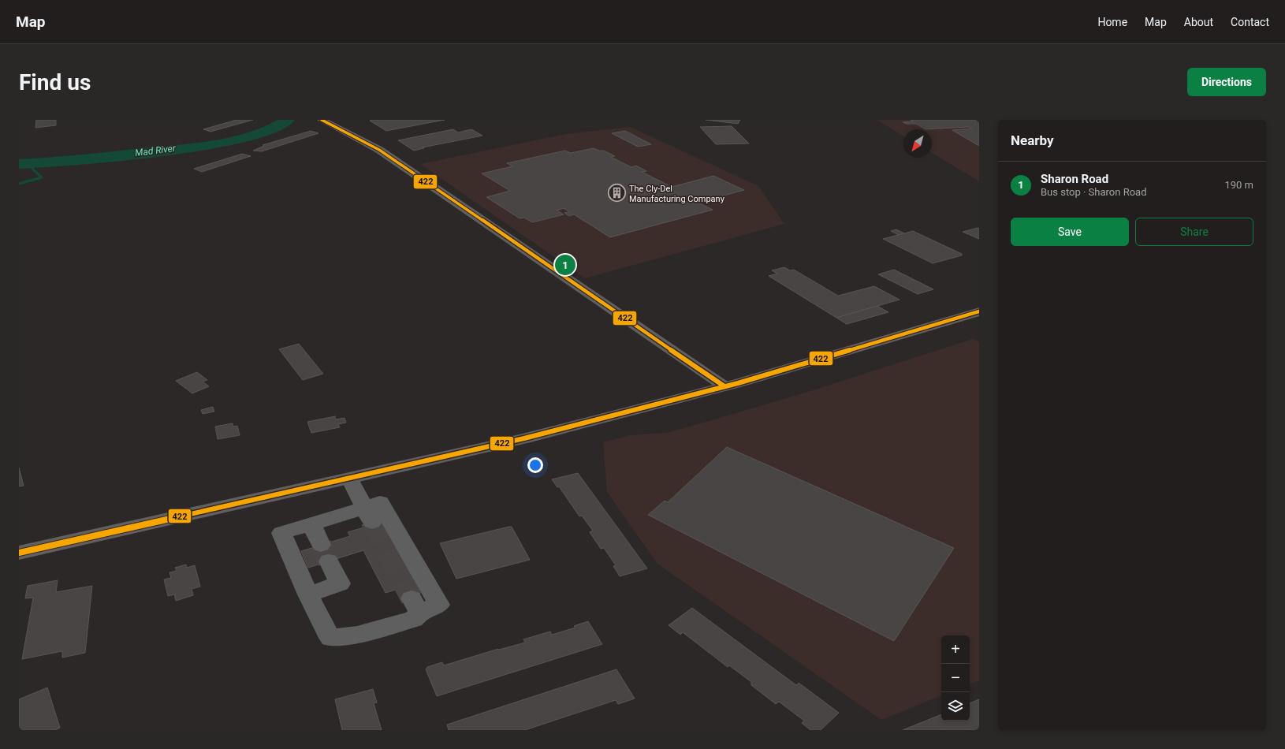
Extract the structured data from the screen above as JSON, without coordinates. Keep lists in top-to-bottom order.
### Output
{
  "water": ["Mad River"],
  "places": {
    "building": ["The Cly-Del Manufacturing Company"]
  },
  "lines": ["transit line 422"],
  "north": "bottom left",
  "page": {
    "header": "Map",
    "nav": [
      "Home",
      "Map",
      "About",
      "Contact"
    ],
    "buttons": [
      "Directions",
      ["Save", "Share"]
    ],
    "title": "Find us",
    "heading": "Nearby",
    "list": [
      {
        "mark": "1",
        "name": "Sharon Road",
        "note": "Bus stop · Sharon Road",
        "value": "190 m"
      }
    ],
    "pins": "1",
    "map_buttons": ["+", "−"]
  }
}
